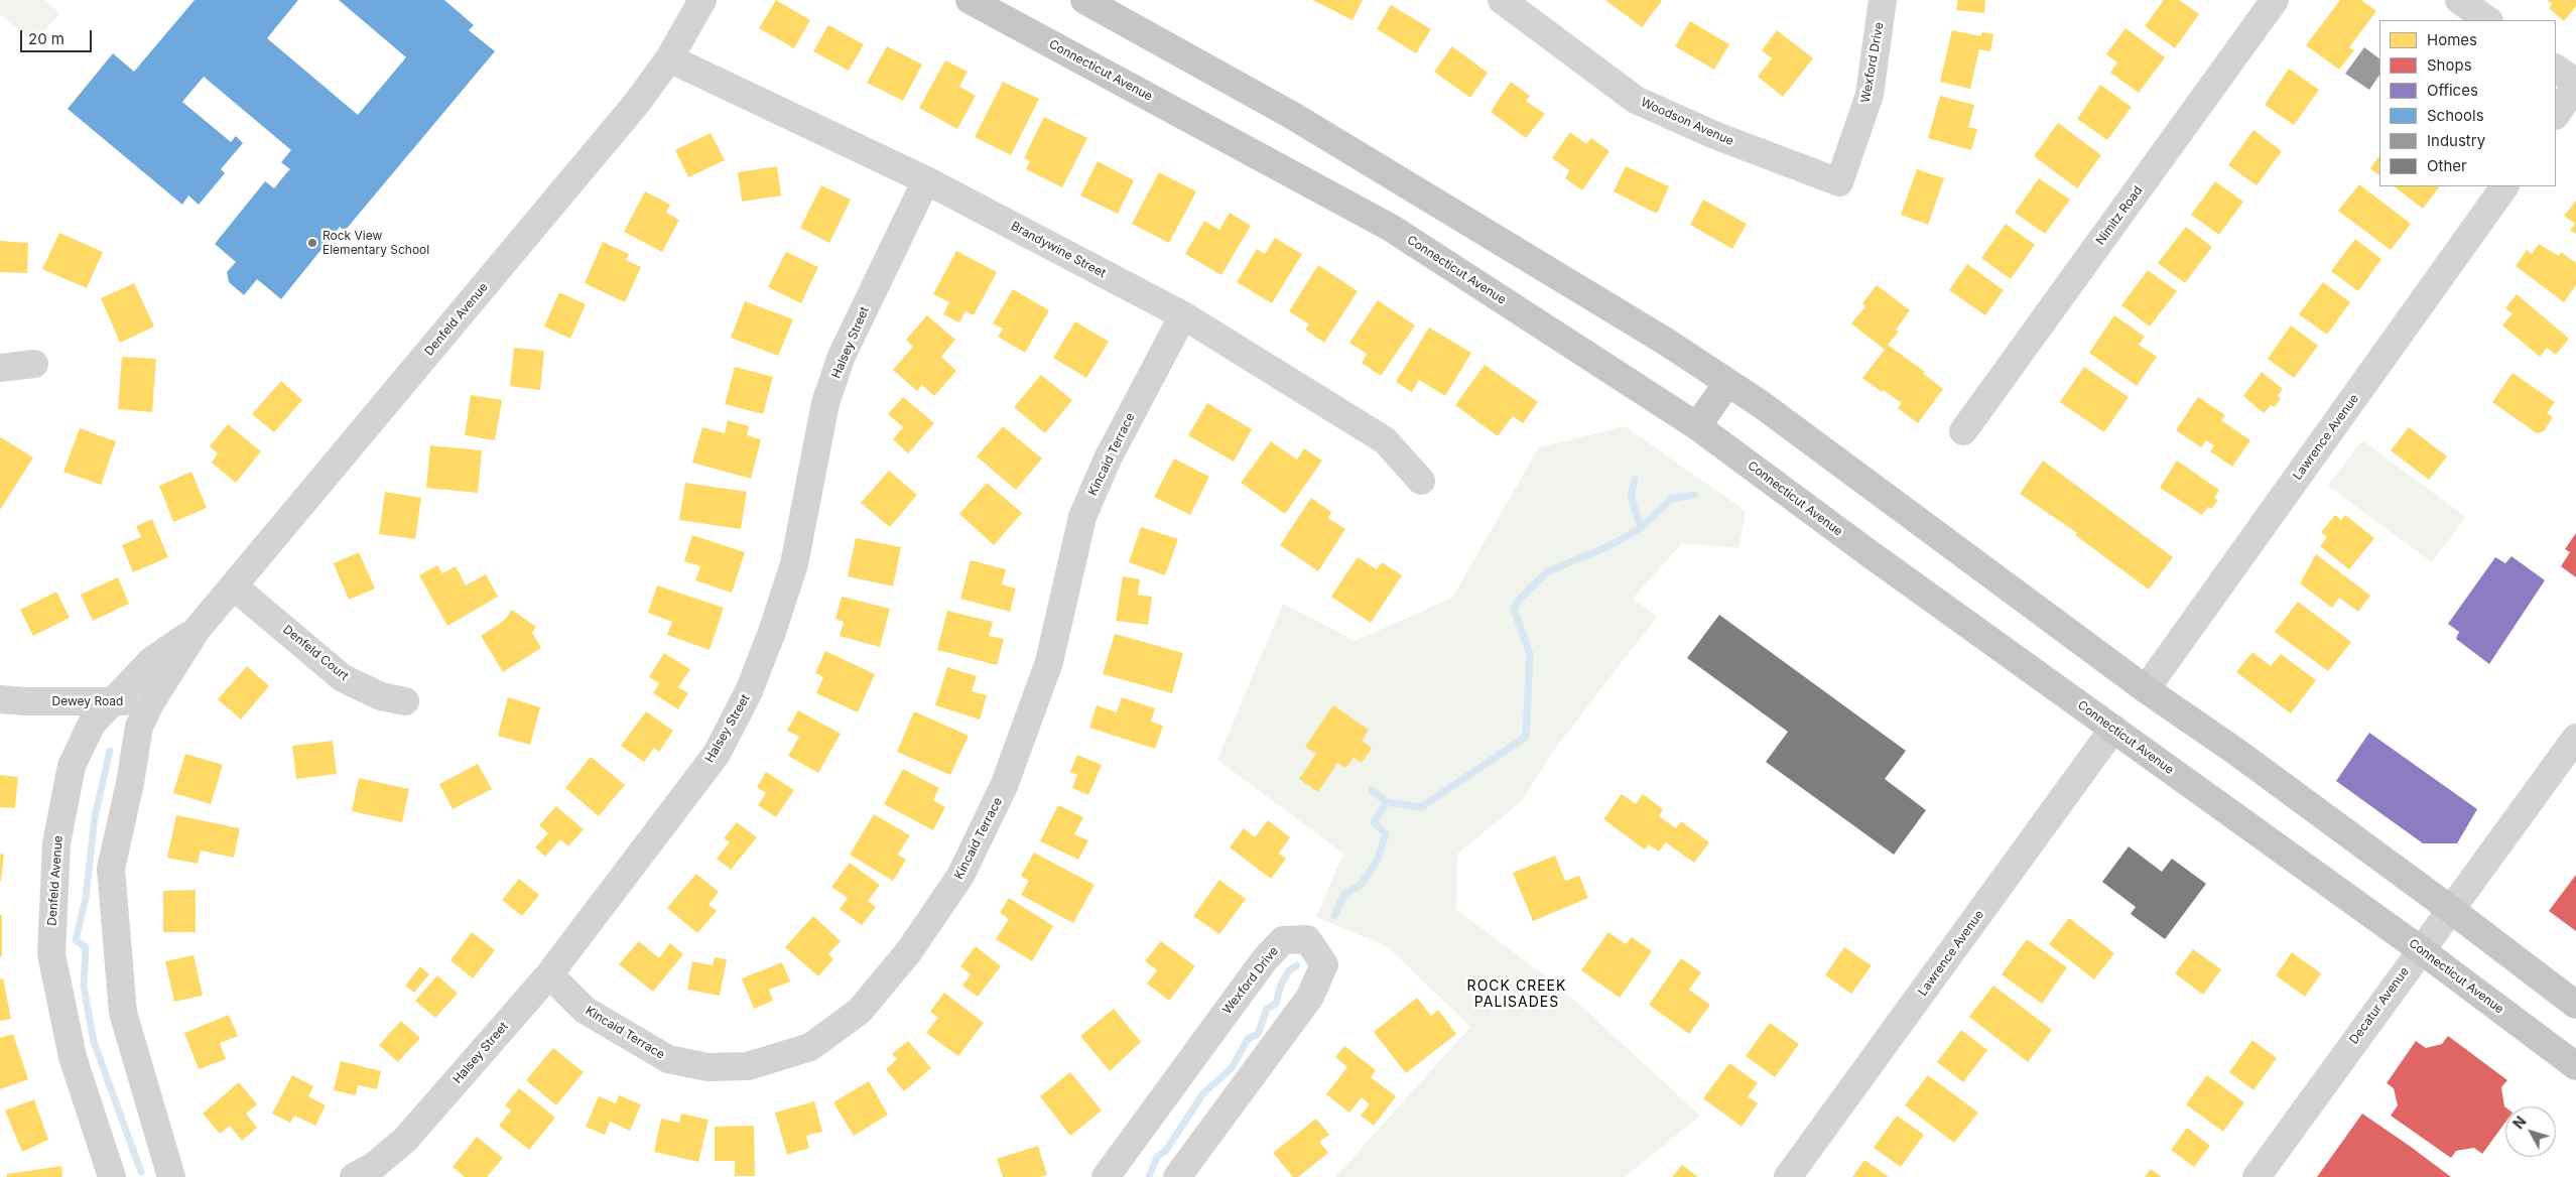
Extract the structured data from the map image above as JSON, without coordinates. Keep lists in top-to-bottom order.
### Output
{
  "streets": {
    "main road": ["Connecticut Avenue"],
    "street": [
      "Wexford Drive",
      "Woodson Avenue",
      "Nimitz Road",
      "Brandywine Street",
      "Denfeld Avenue",
      "Halsey Street",
      "Lawrence Avenue",
      "Kincaid Terrace",
      "Denfeld Court",
      "Dewey Road",
      "Decatur Avenue"
    ]
  },
  "crossings": [
    ["Wexford Drive", "Woodson Avenue"],
    ["Connecticut Avenue", "Lawrence Avenue"],
    ["Connecticut Avenue", "Decatur Avenue"],
    ["Brandywine Street", "Denfeld Avenue"],
    ["Brandywine Street", "Halsey Street"],
    ["Brandywine Street", "Kincaid Terrace"],
    ["Denfeld Avenue", "Denfeld Court"],
    ["Denfeld Avenue", "Dewey Road"],
    ["Halsey Street", "Kincaid Terrace"]
  ],
  "districts": ["ROCK CREEK PALISADES"],
  "places": ["Rock View Elementary School"],
  "legend": [
    "Homes",
    "Shops",
    "Offices",
    "Schools",
    "Industry",
    "Other"
  ],
  "scale_bar": "20 m",
  "north": "top left"
}
